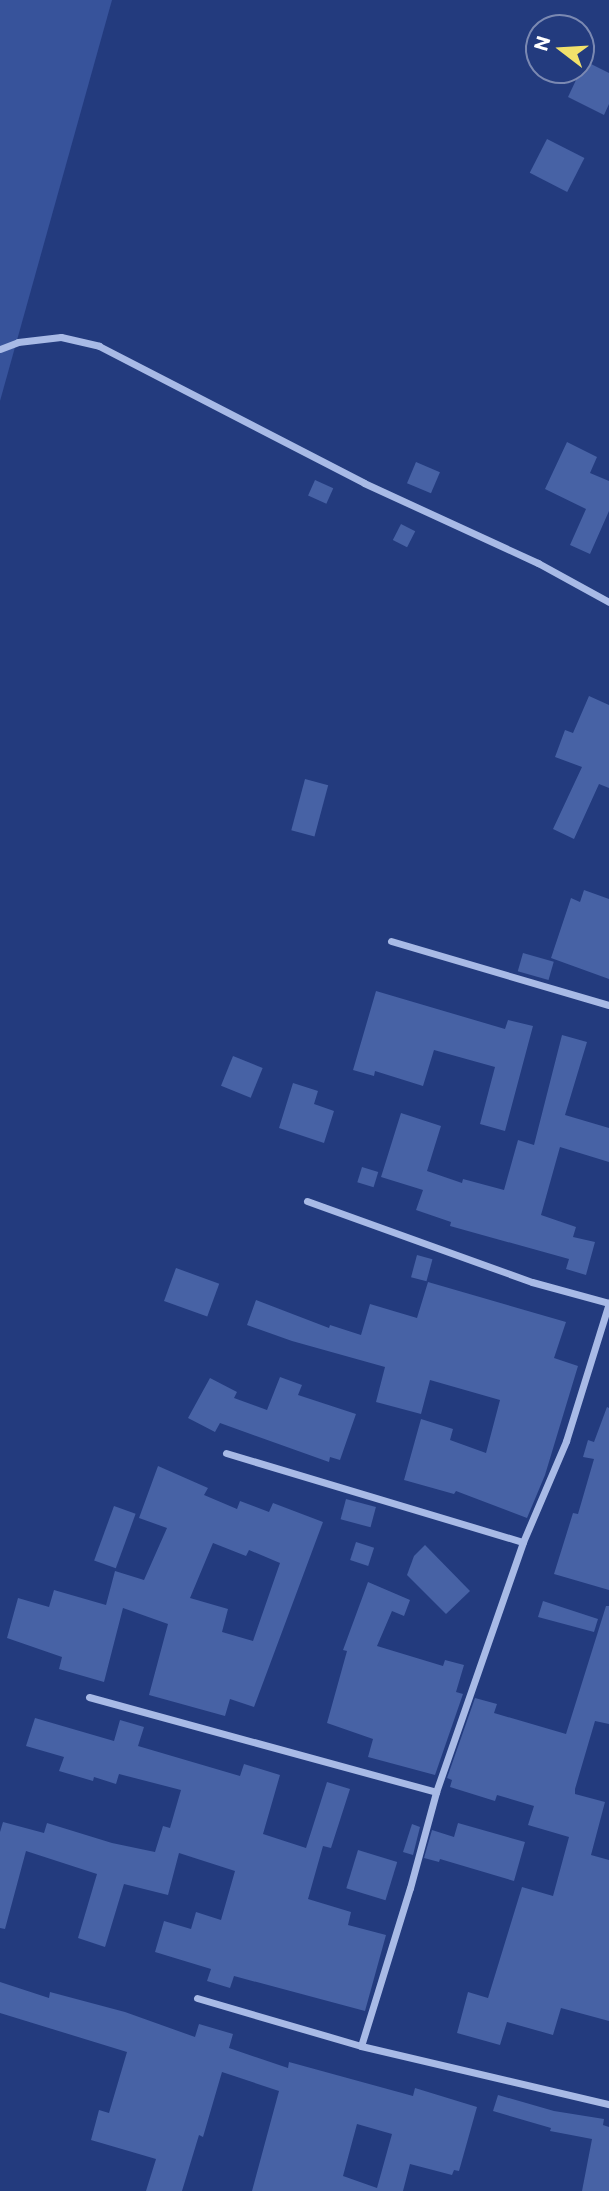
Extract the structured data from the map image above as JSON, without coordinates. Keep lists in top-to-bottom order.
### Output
{
  "north": "left"
}
